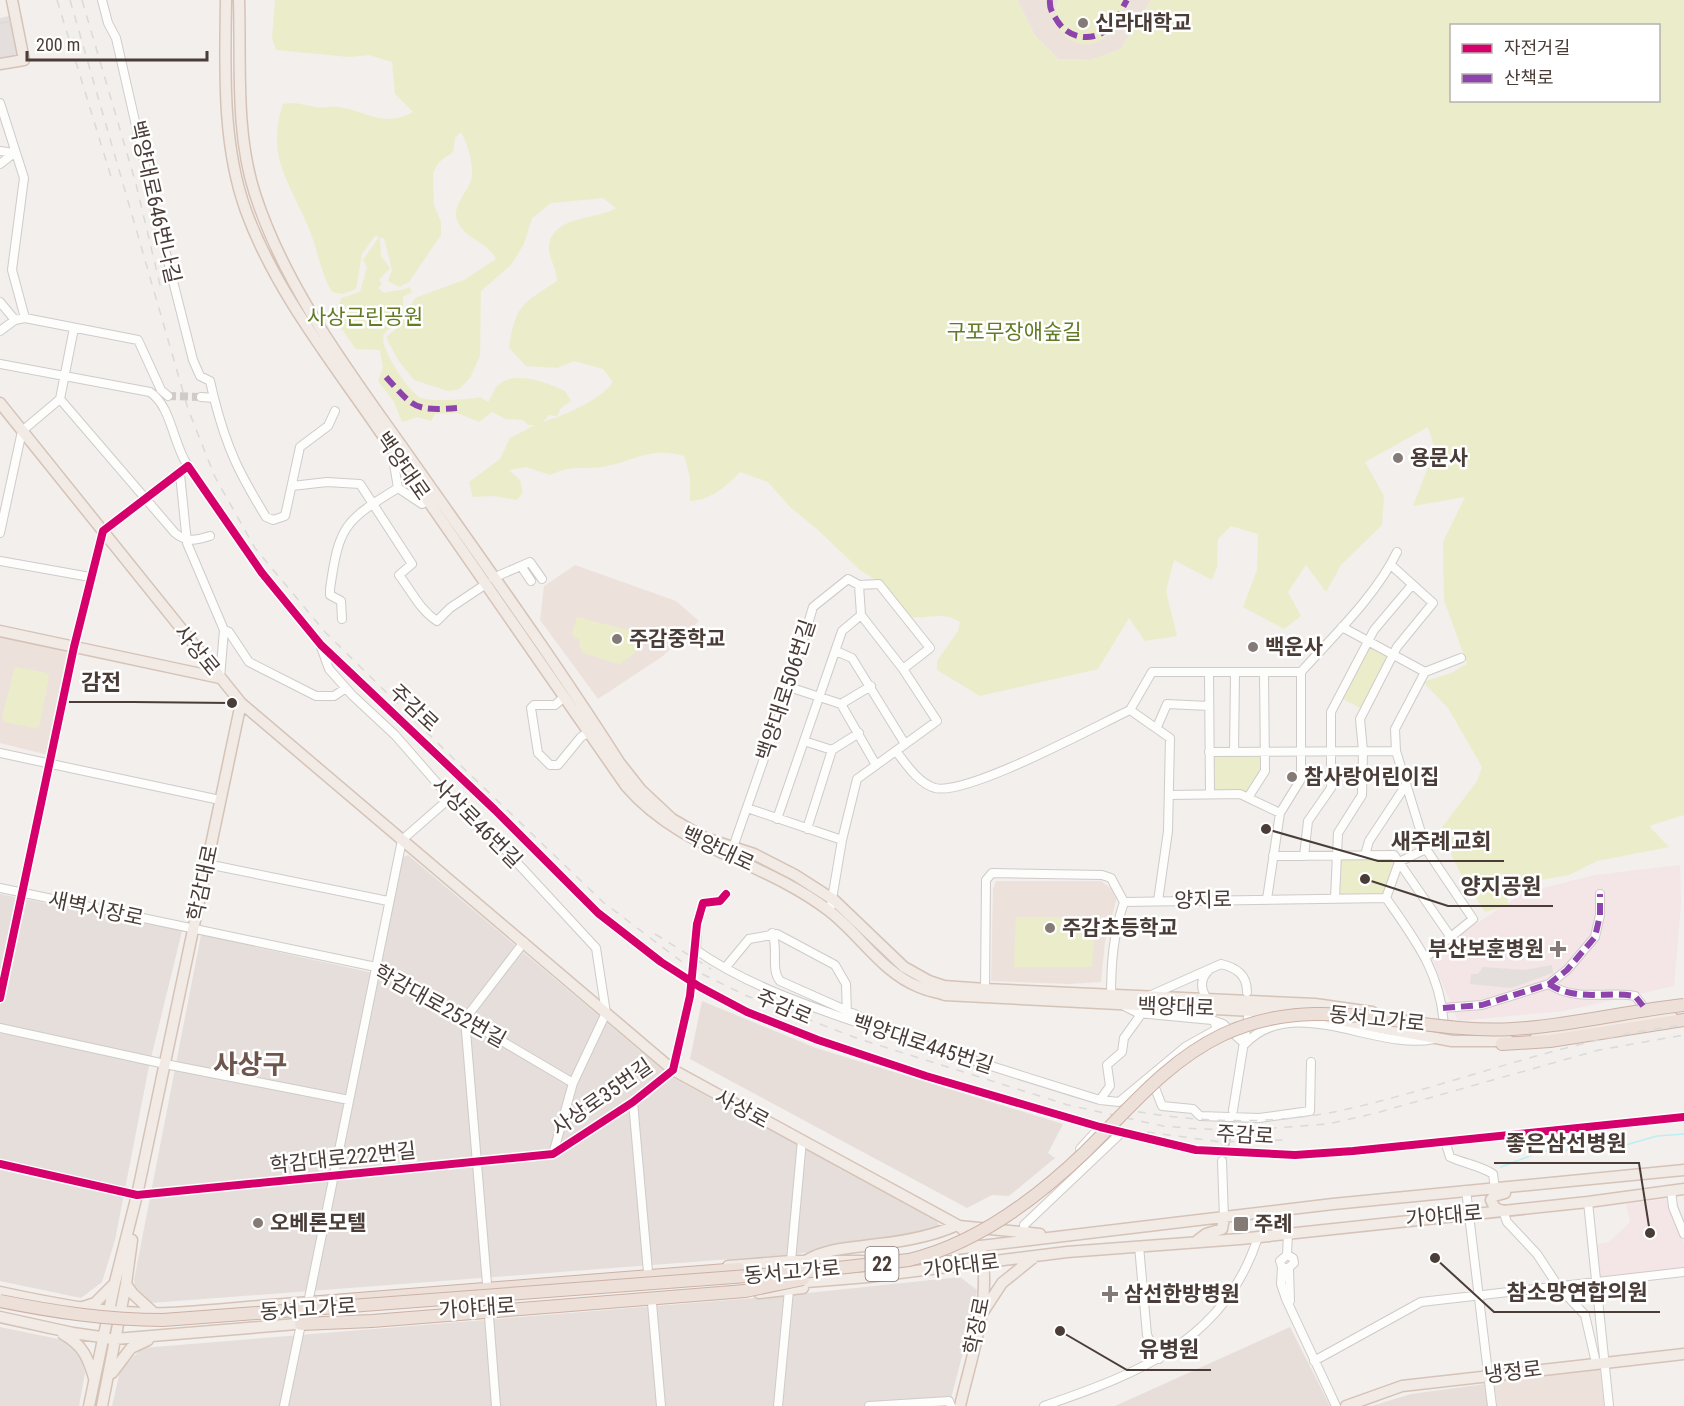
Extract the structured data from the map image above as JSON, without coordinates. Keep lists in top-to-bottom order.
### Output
{
  "streets": {
    "highway": ["동서고가로", "22"],
    "main road": [
      "백양대로",
      "사상로",
      "학감대로",
      "가야대로",
      "학장로",
      "냉정로"
    ],
    "street": [
      "백양대로646번나길",
      "백양대로506번길",
      "주감로",
      "사상로46번길",
      "양지로",
      "새벽시장로",
      "학감대로252번길",
      "백양대로445번길",
      "사상로35번길",
      "학감대로222번길"
    ]
  },
  "crossings": [
    ["백양대로", "백양대로506번길"],
    ["백양대로", "동서고가로"],
    ["사상로", "사상로46번길"],
    ["사상로", "학감대로"],
    ["사상로", "사상로35번길"],
    ["사상로", "가야대로"],
    ["사상로", "학장로"],
    ["주감로", "사상로46번길"],
    ["주감로", "가야대로"],
    ["학감대로", "새벽시장로"],
    ["학감대로", "학감대로252번길"],
    ["학감대로", "학감대로222번길"],
    ["학감대로", "가야대로"],
    ["새벽시장로", "학감대로252번길"],
    ["사상로35번길", "학감대로222번길"],
    ["가야대로", "학장로"]
  ],
  "districts": ["사상구"],
  "parks": ["사상근린공원", "구포무장애숲길"],
  "places": {
    "other": [
      "신라대학교",
      "용문사",
      "주감중학교",
      "백운사",
      "감전",
      "참사랑어린이집",
      "새주례교회",
      "양지공원",
      "주감초등학교",
      "오베론모텔",
      "좋은삼선병원",
      "참소망연합의원",
      "유병원"
    ],
    "health": ["부산보훈병원", "삼선한방병원"],
    "transit": ["주례"]
  },
  "legend": ["자전거길", "산책로"],
  "scale_bar": "200 m"
}
